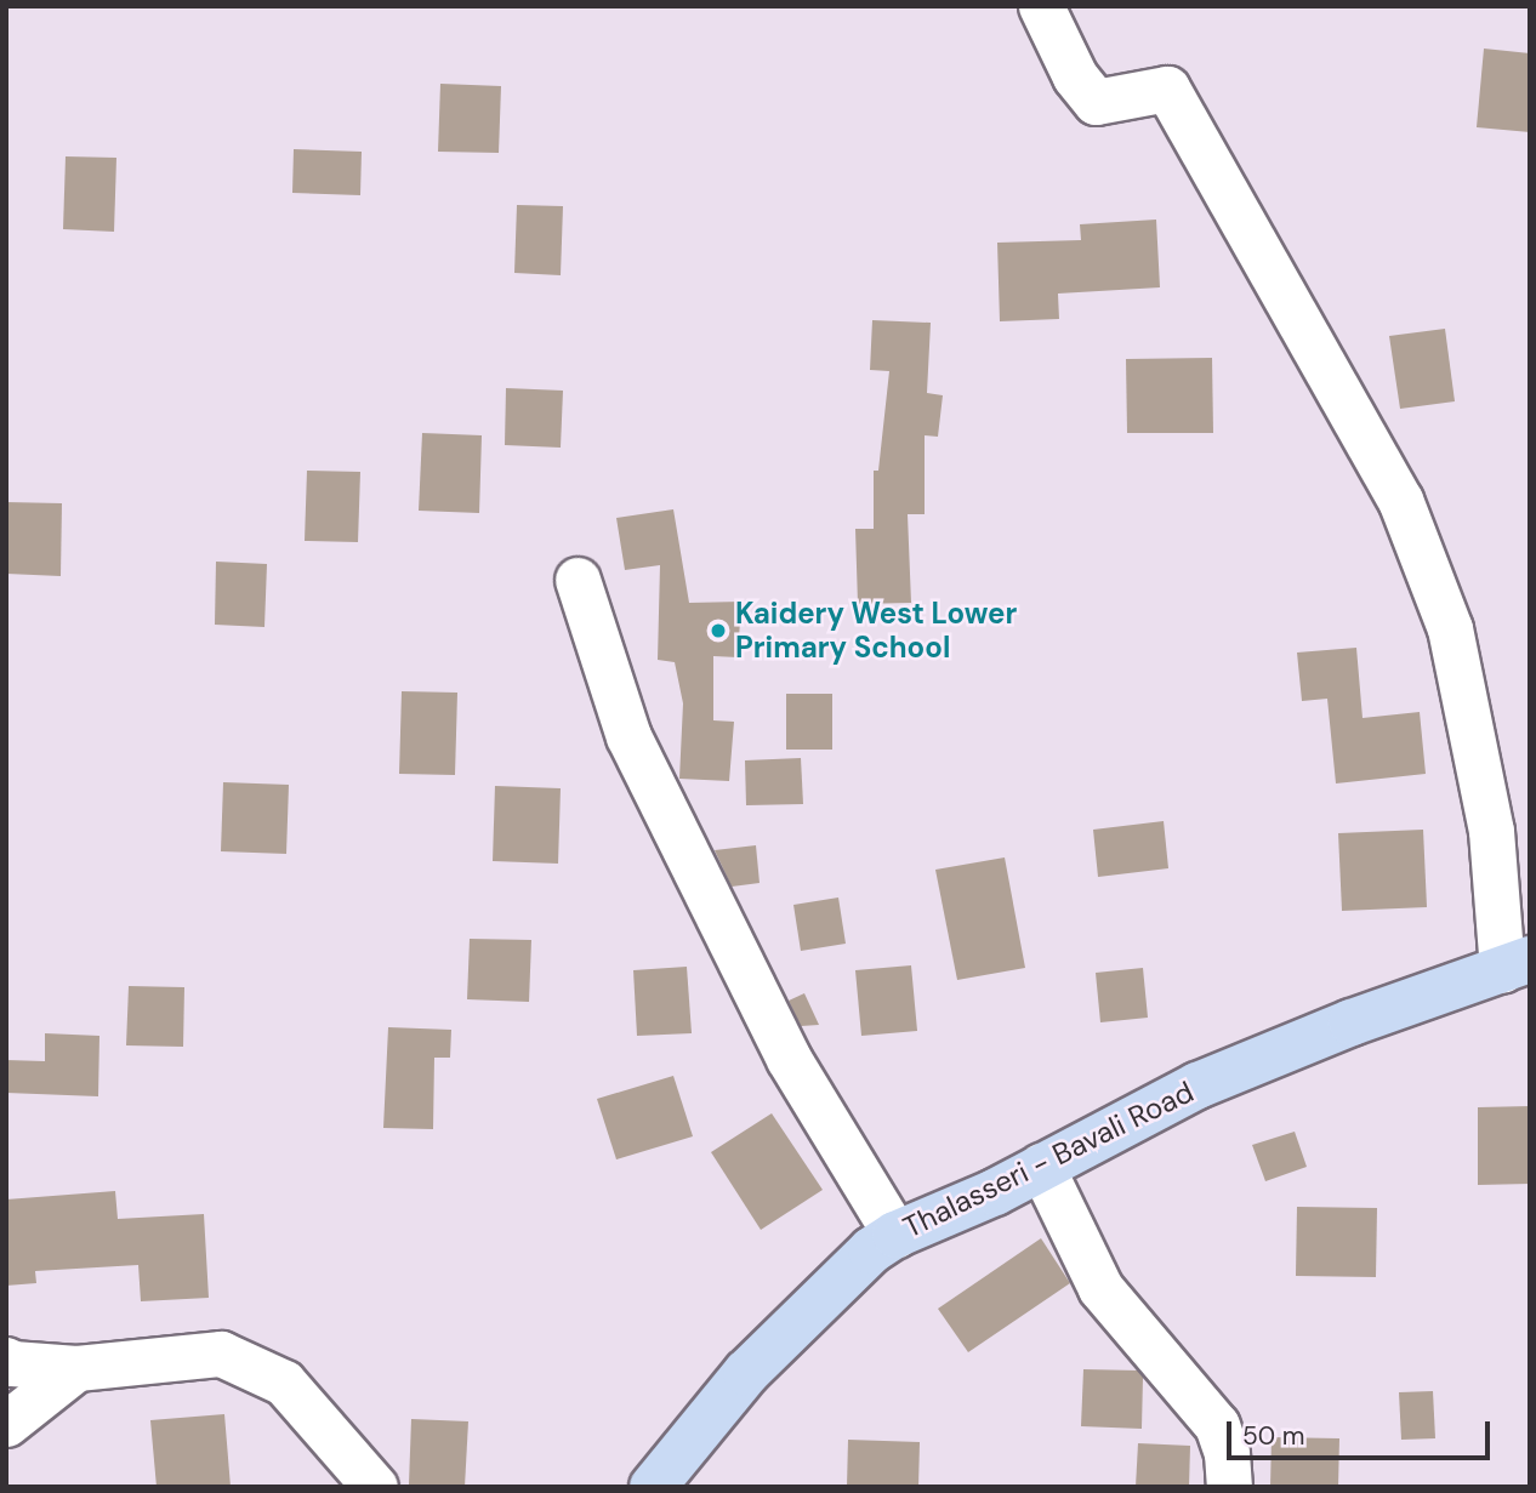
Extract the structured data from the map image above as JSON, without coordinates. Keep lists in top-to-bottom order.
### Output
{
  "streets": {
    "main road": ["Thalasseri - Bavali Road"]
  },
  "places": ["Kaidery West Lower Primary School"],
  "scale_bar": "50 m"
}
